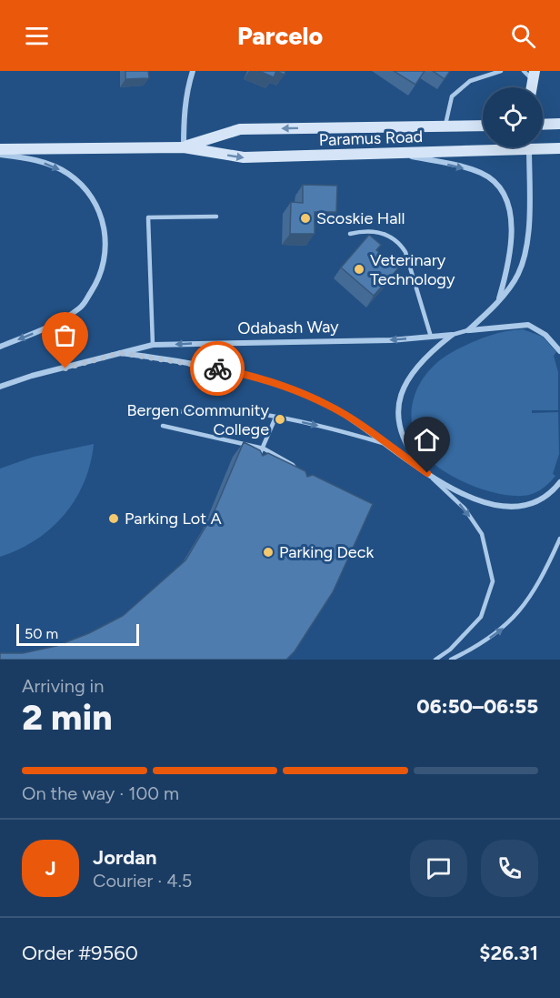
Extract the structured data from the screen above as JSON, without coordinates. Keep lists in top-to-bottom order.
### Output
{
  "streets": {
    "main road": ["Paramus Road"],
    "street": ["Odabash Way"]
  },
  "places": [
    "Scoskie Hall",
    "Veterinary Technology",
    "Bergen Community College",
    "Parking Lot A",
    "Parking Deck"
  ],
  "scale_bar": "50 m",
  "page": {
    "header": "Parcelo",
    "scale": "50 m",
    "heading": ["2 min", "Arriving in", "06:50–06:55"],
    "panel": [
      "Jordan",
      "Courier · 4.5",
      "Order #9560",
      "$26.31"
    ],
    "bar": "On the way · 100 m",
    "round": "J"
  }
}
